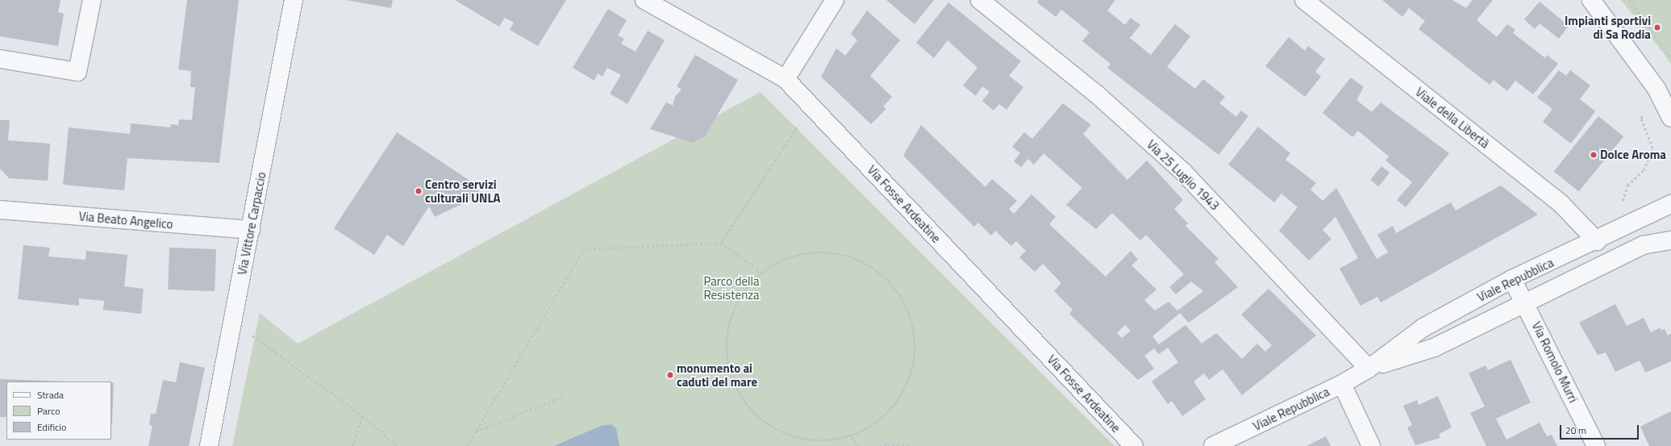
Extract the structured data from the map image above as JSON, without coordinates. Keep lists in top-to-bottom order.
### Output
{
  "streets": {
    "street": [
      "Viale della Libertà",
      "Via 25 Luglio 1943",
      "Via Fosse Ardeatine",
      "Via Beato Angelico",
      "Via Vittore Carpaccio",
      "Viale Repubblica",
      "Via Romolo Murri"
    ]
  },
  "crossings": [
    ["Viale della Libertà", "Viale Repubblica"],
    ["Via 25 Luglio 1943", "Viale Repubblica"],
    ["Via Beato Angelico", "Via Vittore Carpaccio"],
    ["Viale Repubblica", "Via Romolo Murri"]
  ],
  "parks": ["Parco della Resistenza"],
  "places": [
    "Impianti sportivi di Sa Rodia",
    "Dolce Aroma",
    "Centro servizi culturali UNLA",
    "monumento ai caduti del mare"
  ],
  "legend": ["Strada", "Parco", "Edificio"],
  "scale_bar": "20 m"
}
